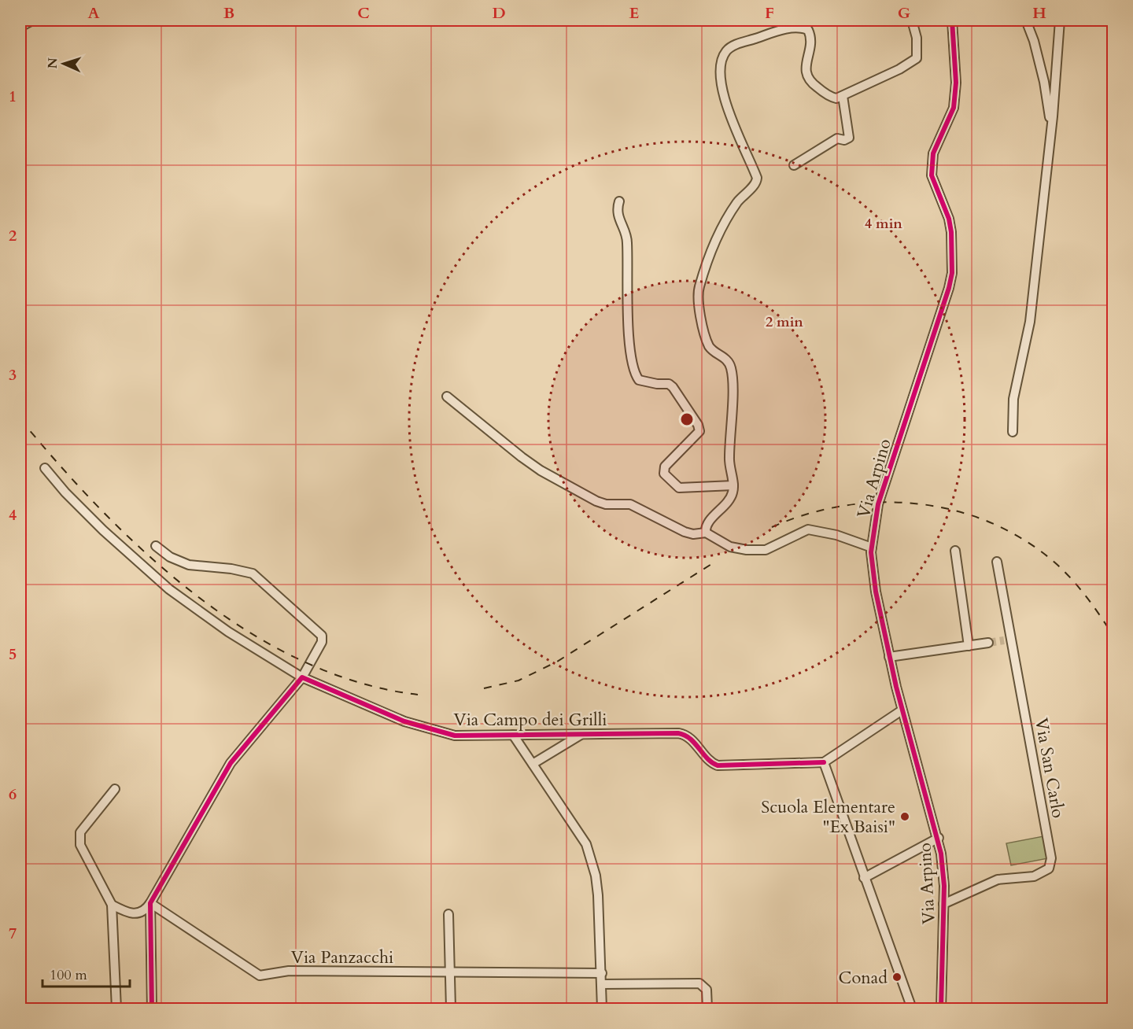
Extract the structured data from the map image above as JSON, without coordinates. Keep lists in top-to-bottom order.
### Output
{
  "streets": {
    "street": [
      "Via Arpino",
      "Via Campo dei Grilli",
      "Via San Carlo",
      "Via Panzacchi"
    ]
  },
  "crossings": [
    ["Via Arpino", "Via San Carlo"]
  ],
  "places": ["Scuola Elementare \"Ex Baisi\"", "Conad"],
  "scale_bar": "100 m",
  "north": "left",
  "grid": {
    "columns": [
      "A",
      "B",
      "C",
      "D",
      "E",
      "F",
      "G",
      "H"
    ],
    "rows": [
      "1",
      "2",
      "3",
      "4",
      "5",
      "6",
      "7"
    ]
  },
  "rings": ["4 min", "2 min"]
}
